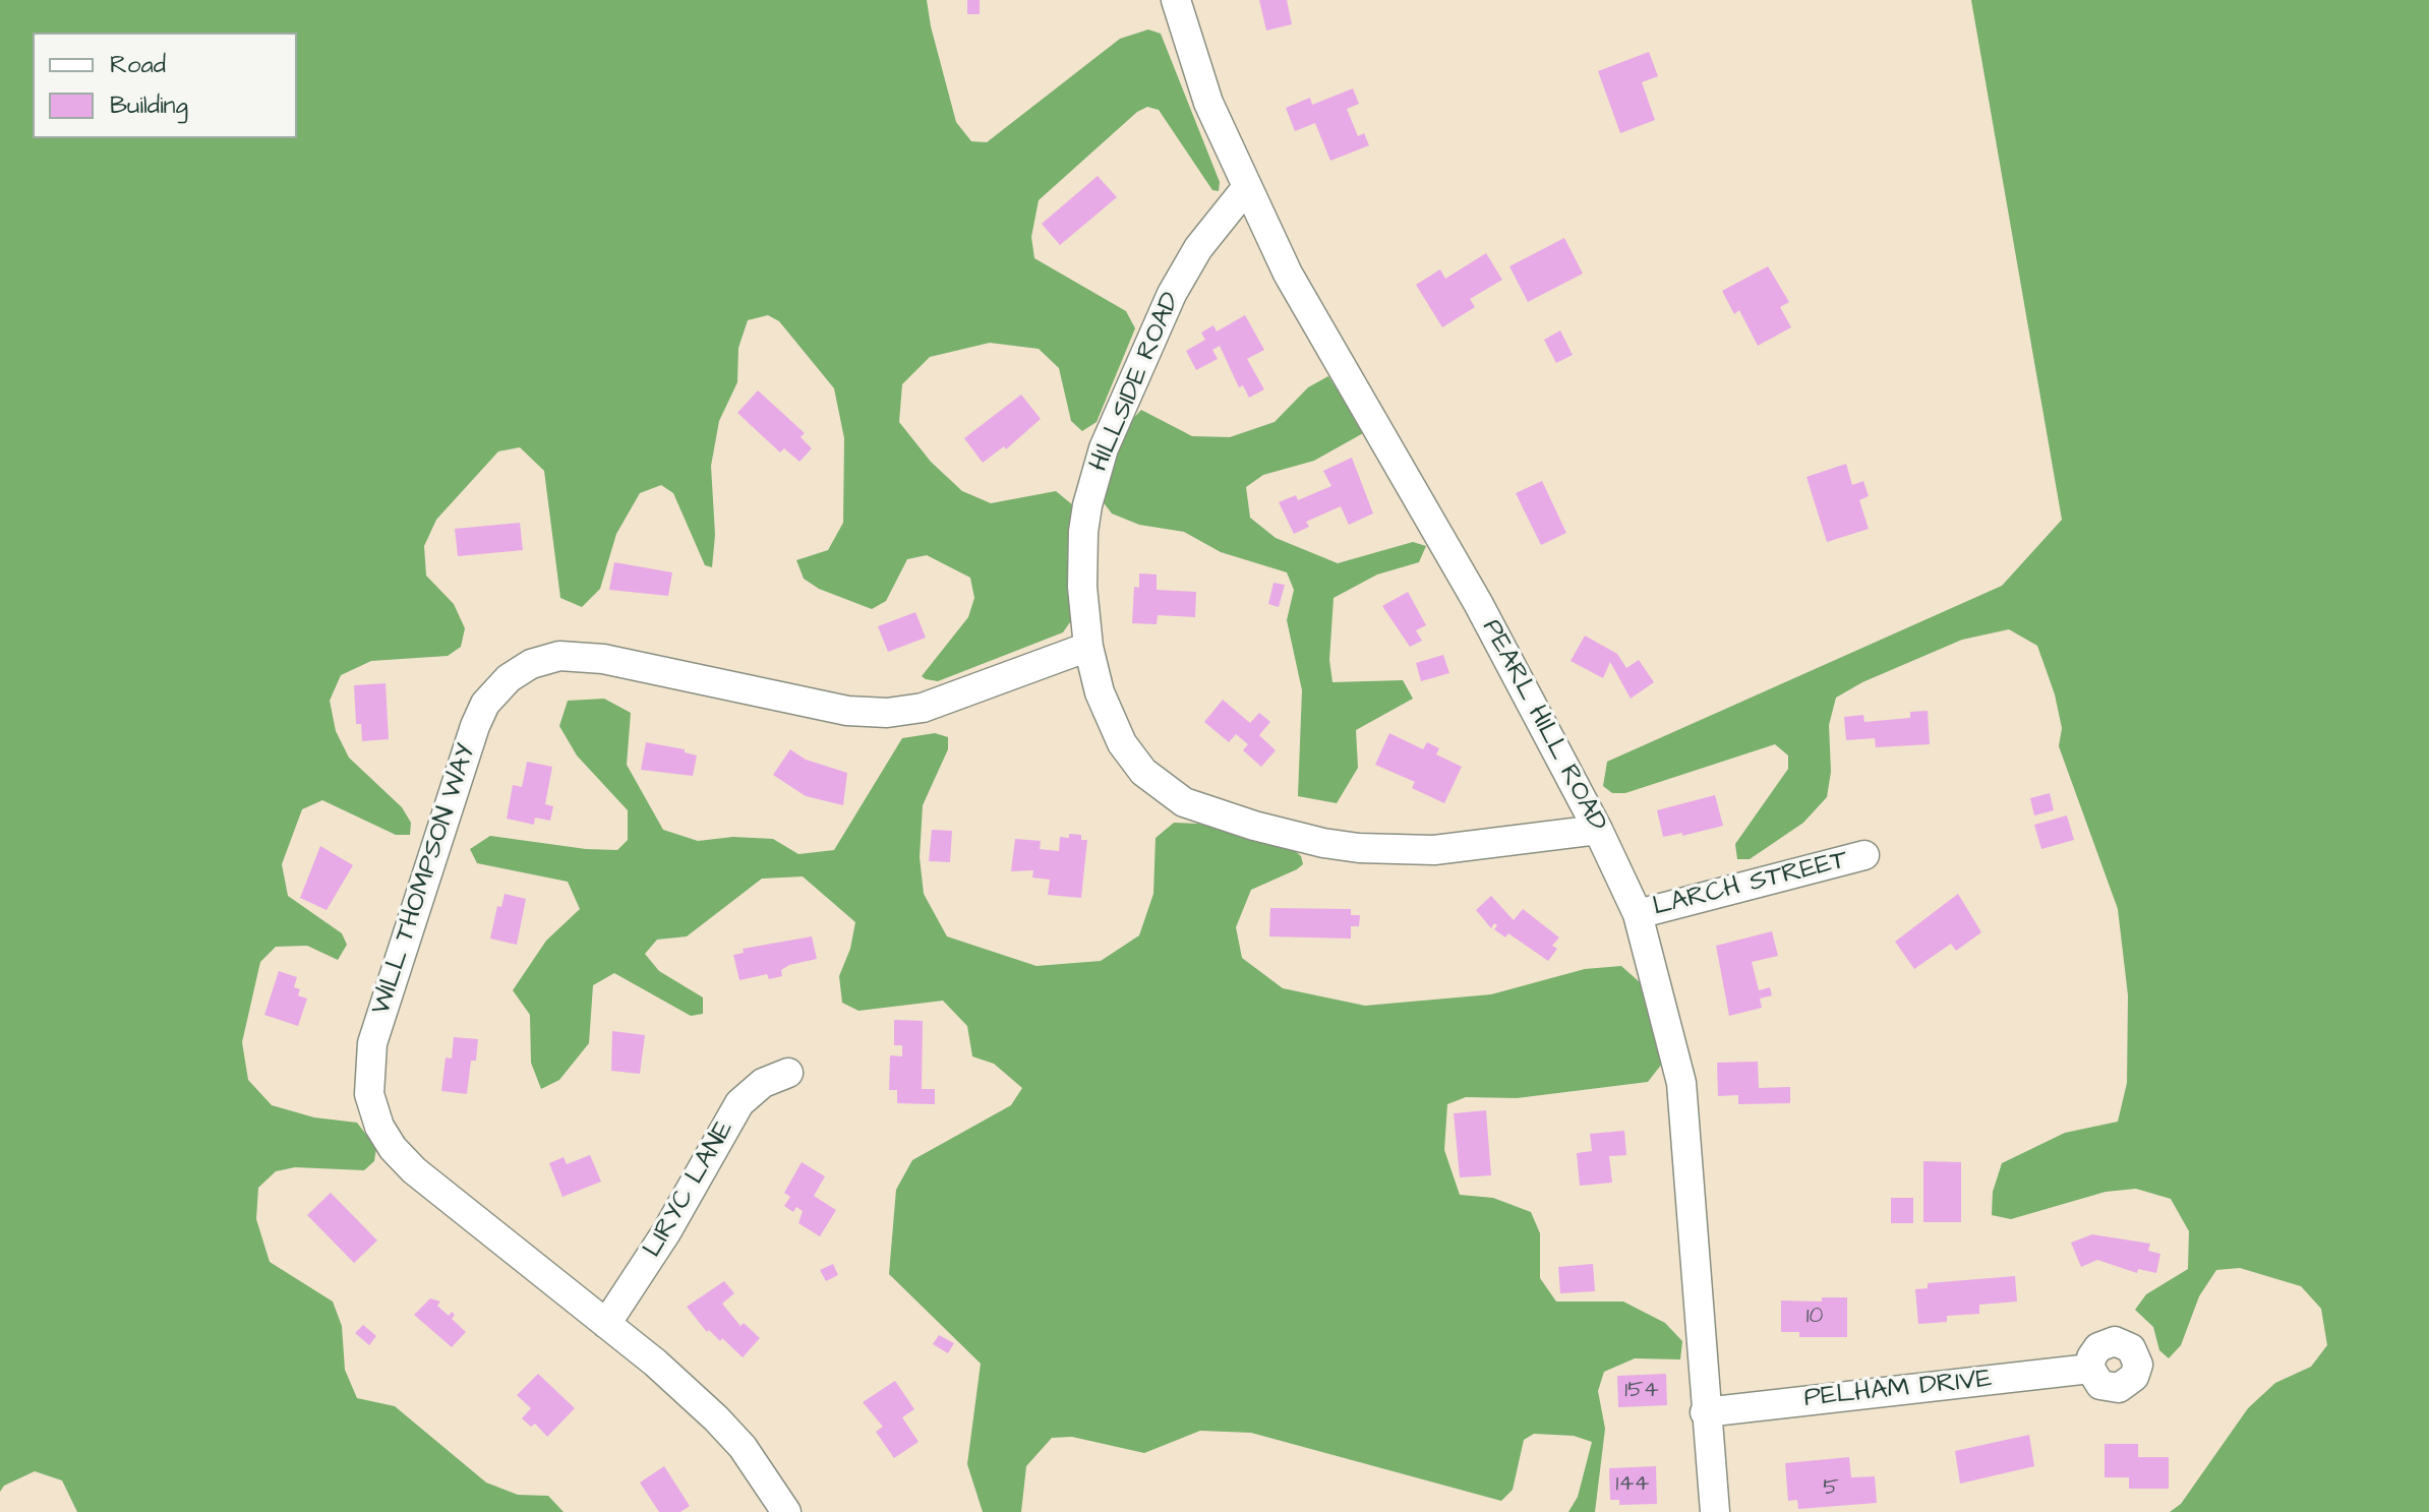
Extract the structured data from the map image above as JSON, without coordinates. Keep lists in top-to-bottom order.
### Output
{
  "streets": {
    "street": [
      "HILLSIDE ROAD",
      "PEARL HILL ROAD",
      "WILL THOMPSON WAY",
      "LARCH STREET",
      "LIRYC LANE",
      "PELHAM DRIVE"
    ]
  },
  "crossings": [
    ["HILLSIDE ROAD", "PEARL HILL ROAD"],
    ["HILLSIDE ROAD", "WILL THOMPSON WAY"],
    ["PEARL HILL ROAD", "LARCH STREET"],
    ["PEARL HILL ROAD", "PELHAM DRIVE"],
    ["WILL THOMPSON WAY", "LIRYC LANE"]
  ],
  "house_numbers": [
    "10",
    "154",
    "144",
    "5"
  ],
  "legend": ["Road", "Building"]
}
